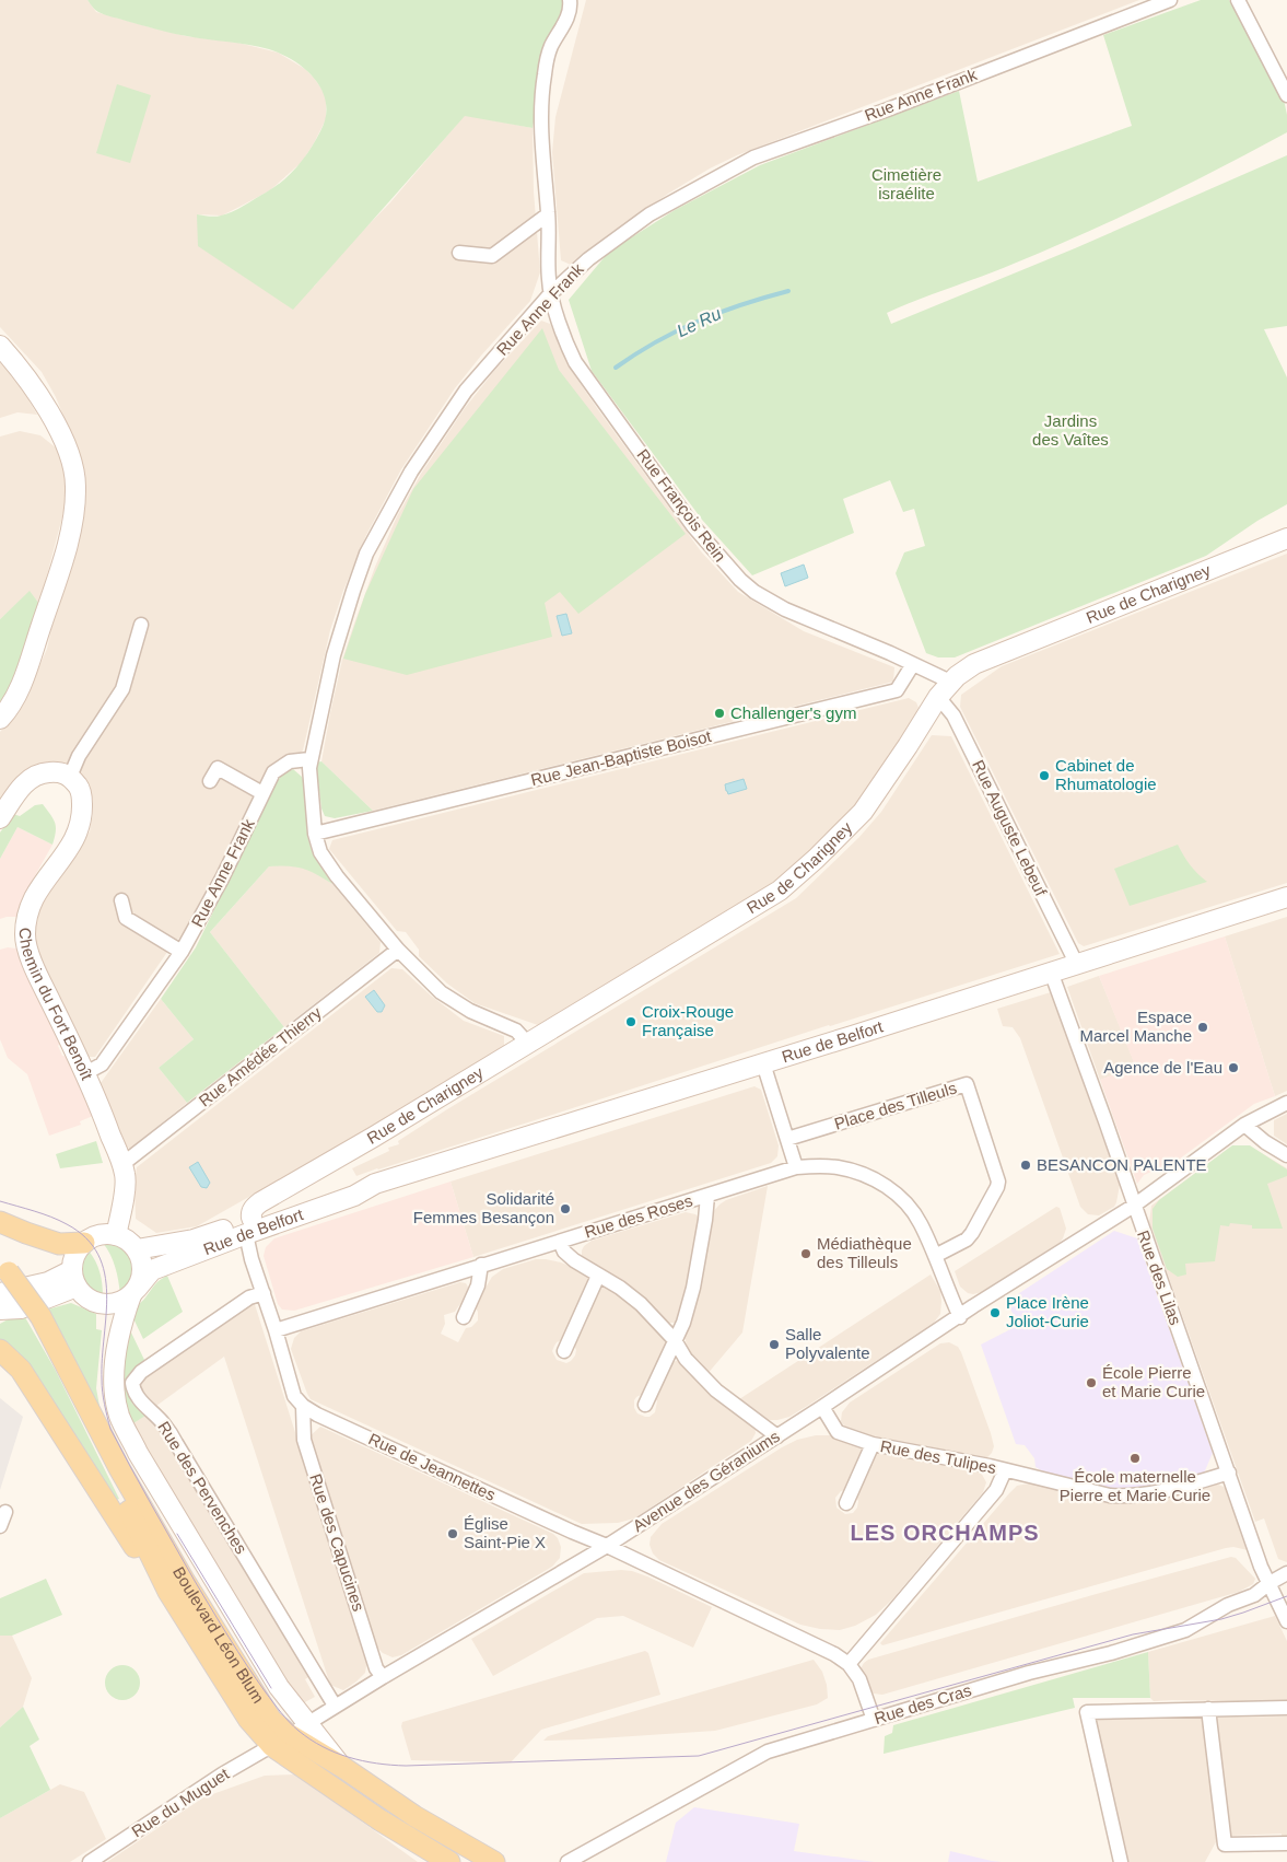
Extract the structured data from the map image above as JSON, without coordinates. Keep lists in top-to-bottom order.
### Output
{
  "streets": {
    "main road": [
      "Rue de Charigney",
      "Chemin du Fort Benoît",
      "Rue de Belfort",
      "Boulevard Léon Blum"
    ],
    "street": [
      "Rue Anne Frank",
      "Rue François Rein",
      "Rue Jean-Baptiste Boisot",
      "Rue Auguste Lebeuf",
      "Rue Amédée Thierry",
      "Place des Tilleuls",
      "Rue des Roses",
      "Rue des Lilas",
      "Rue des Tulipes",
      "Rue de Jeannettes",
      "Avenue des Géraniums",
      "Rue des Pervenches",
      "Rue des Capucines",
      "Rue des Cras",
      "Rue du Muguet"
    ]
  },
  "crossings": [
    ["Rue Anne Frank", "Rue François Rein"],
    ["Rue Anne Frank", "Chemin du Fort Benoît"],
    ["Rue François Rein", "Rue de Charigney"],
    ["Rue François Rein", "Rue Jean-Baptiste Boisot"],
    ["Rue de Charigney", "Rue Auguste Lebeuf"],
    ["Rue de Charigney", "Rue de Belfort"],
    ["Rue Auguste Lebeuf", "Rue de Belfort"],
    ["Chemin du Fort Benoît", "Rue de Belfort"],
    ["Chemin du Fort Benoît", "Rue Amédée Thierry"],
    ["Rue de Belfort", "Rue des Lilas"],
    ["Place des Tilleuls", "Rue des Roses"],
    ["Rue des Roses", "Avenue des Géraniums"],
    ["Rue des Lilas", "Rue des Tulipes"],
    ["Rue des Lilas", "Avenue des Géraniums"],
    ["Rue des Lilas", "Rue des Cras"],
    ["Rue des Tulipes", "Avenue des Géraniums"],
    ["Rue de Jeannettes", "Avenue des Géraniums"],
    ["Rue de Jeannettes", "Rue des Capucines"],
    ["Rue de Jeannettes", "Rue des Cras"],
    ["Avenue des Géraniums", "Rue des Pervenches"],
    ["Avenue des Géraniums", "Rue des Capucines"],
    ["Avenue des Géraniums", "Boulevard Léon Blum"],
    ["Avenue des Géraniums", "Rue du Muguet"],
    ["Boulevard Léon Blum", "Rue du Muguet"]
  ],
  "districts": ["LES ORCHAMPS"],
  "water": ["Le Ru"],
  "parks": ["Cimetière israélite", "Jardins des Vaîtes"],
  "places": [
    "Challenger's gym",
    "Cabinet de Rhumatologie",
    "Croix-Rouge Française",
    "Espace Marcel Manche",
    "Agence de l'Eau",
    "BESANCON PALENTE",
    "Solidarité Femmes Besançon",
    "Médiathèque des Tilleuls",
    "Place Irène Joliot-Curie",
    "Salle Polyvalente",
    "École Pierre et Marie Curie",
    "École maternelle Pierre et Marie Curie",
    "Église Saint-Pie X"
  ]
}
